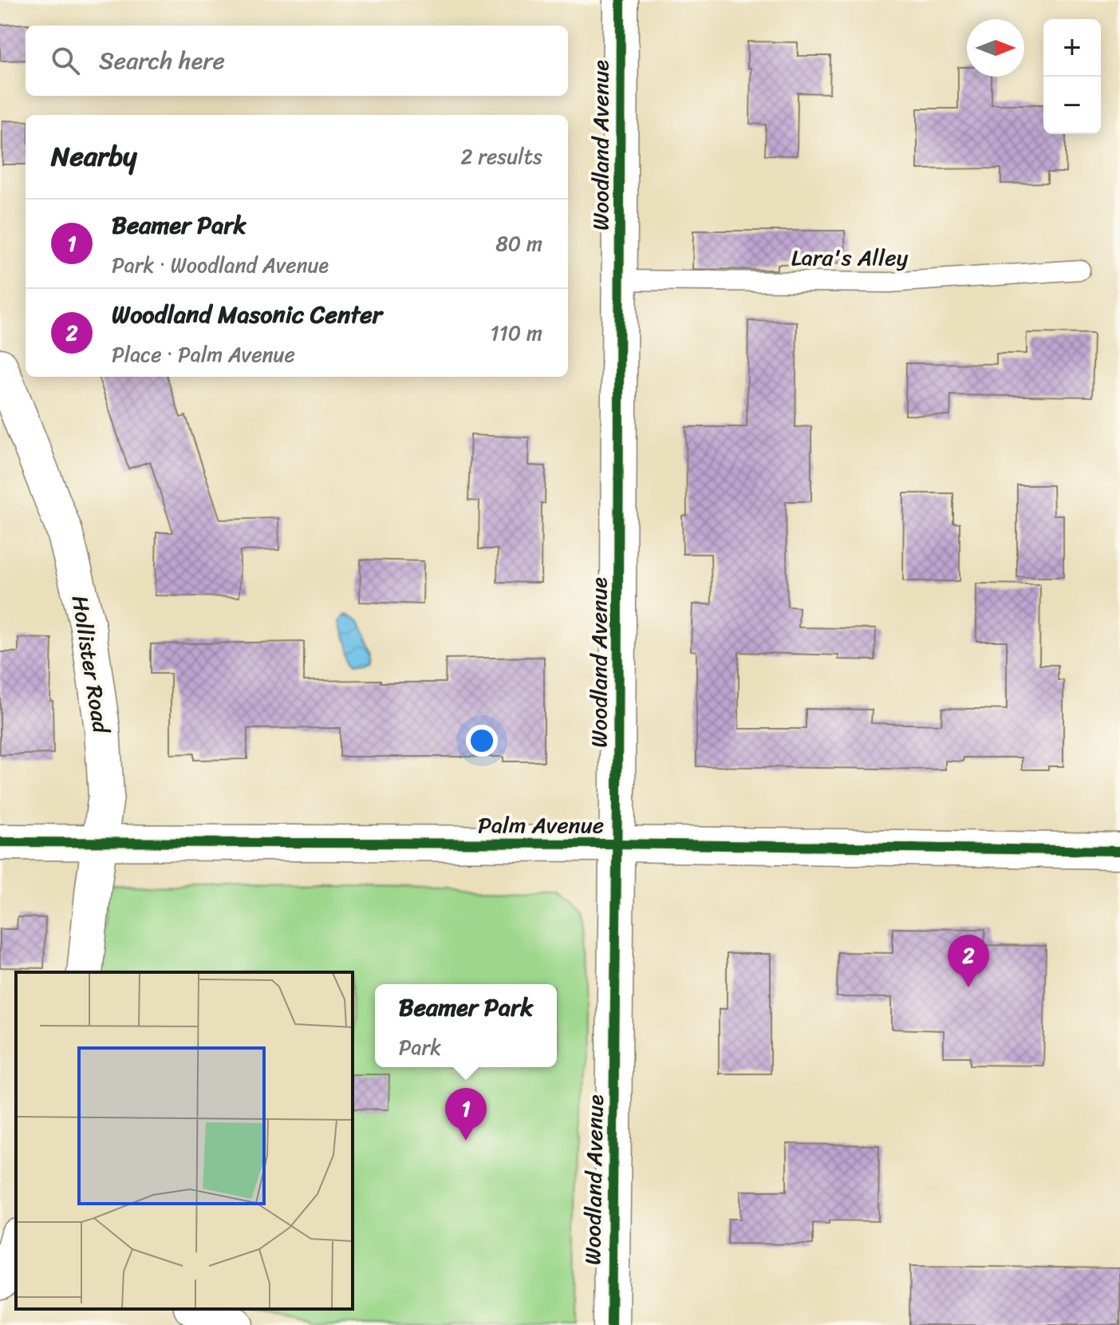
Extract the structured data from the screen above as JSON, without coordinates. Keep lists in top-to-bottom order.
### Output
{
  "streets": {
    "street": ["Woodland Avenue", "Hollister Road", "Palm Avenue"],
    "lane": ["Lara's Alley"]
  },
  "crossings": [
    ["Woodland Avenue", "Lara's Alley"],
    ["Woodland Avenue", "Palm Avenue"],
    ["Hollister Road", "Palm Avenue"]
  ],
  "north": "right",
  "page": {
    "map_buttons": ["+", "−"],
    "search": "Search here",
    "heading": ["Nearby", "2 results"],
    "list": [
      {
        "mark": "1",
        "name": "Beamer Park",
        "note": "Park · Woodland Avenue",
        "value": "80 m"
      },
      {
        "mark": "2",
        "name": "Woodland Masonic Center",
        "note": "Place · Palm Avenue",
        "value": "110 m"
      }
    ],
    "pins": ["2", "1"],
    "popup": ["Beamer Park", "Park"]
  }
}
